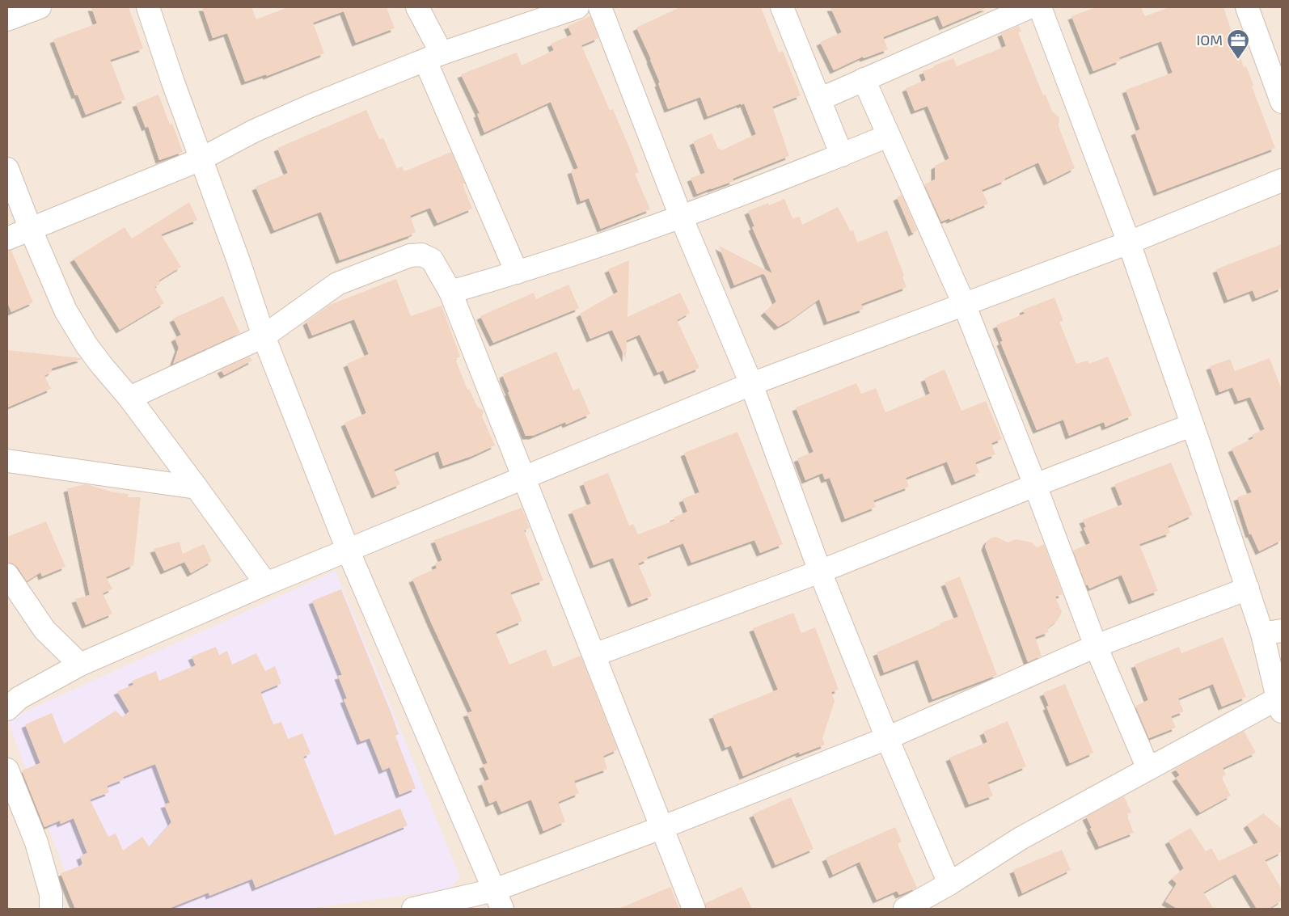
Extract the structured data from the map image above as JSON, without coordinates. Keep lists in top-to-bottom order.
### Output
{
  "places": {
    "office": ["IOM"]
  }
}
